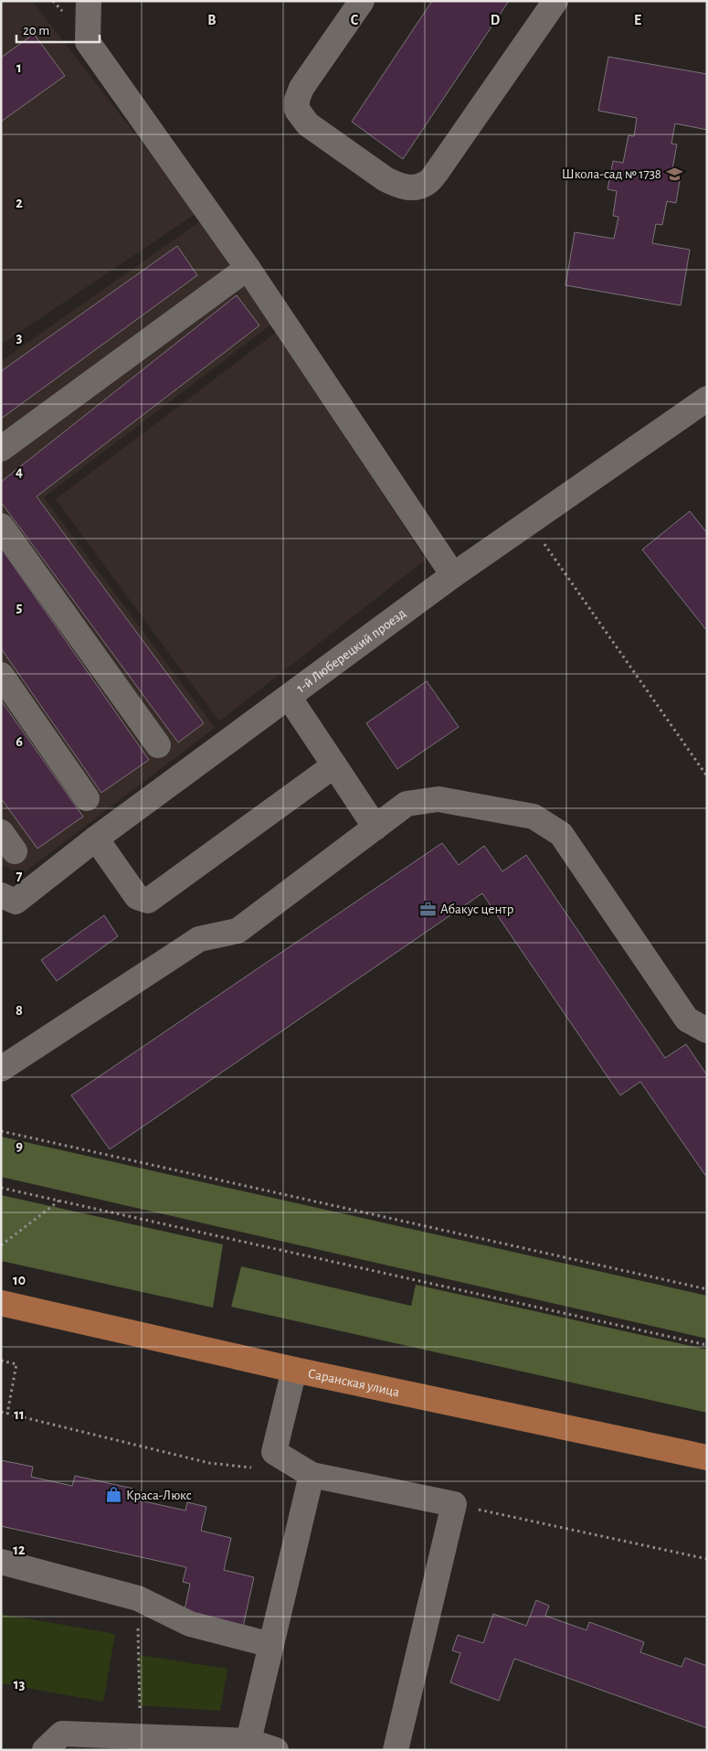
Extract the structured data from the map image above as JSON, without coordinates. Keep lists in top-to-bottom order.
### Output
{
  "streets": {
    "main road": ["Саранская улица"],
    "street": ["1-й Люберецкий проезд"]
  },
  "places": {
    "school or university": ["Школа-сад № 1738"],
    "office": ["Абакус центр"],
    "shop": ["Краса-Люкс"]
  },
  "scale_bar": "20 m",
  "grid": {
    "columns": [
      "B",
      "C",
      "D",
      "E"
    ],
    "rows": [
      "1",
      "2",
      "3",
      "4",
      "5",
      "6",
      "7",
      "8",
      "9",
      "10",
      "11",
      "12",
      "13"
    ]
  }
}
